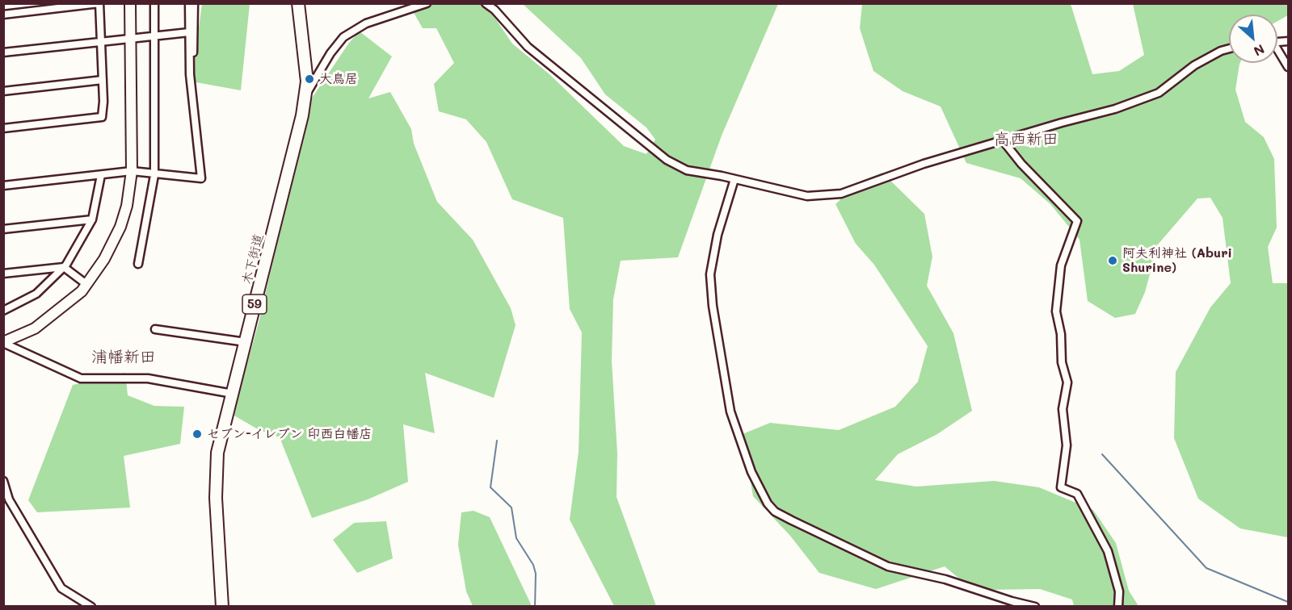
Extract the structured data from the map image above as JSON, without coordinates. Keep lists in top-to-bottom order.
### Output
{
  "streets": {
    "main road": ["木下街道", "59"]
  },
  "districts": ["高西新田", "浦幡新田"],
  "places": ["大鳥居", "阿夫利神社 (Aburi Shurine)", "セブン-イレブン 印西白幡店"],
  "north": "bottom right"
}
